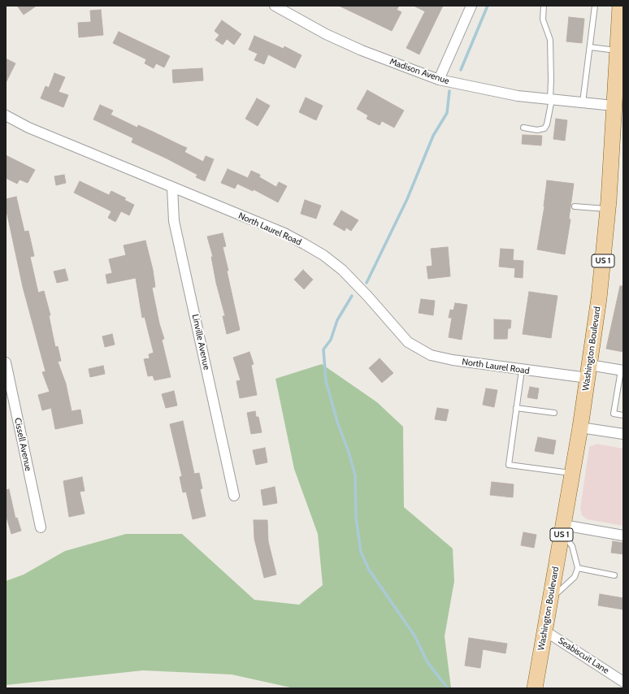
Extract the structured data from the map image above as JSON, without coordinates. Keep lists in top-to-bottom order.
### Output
{
  "streets": {
    "main road": ["US 1", "Washington Boulevard"],
    "street": [
      "Madison Avenue",
      "North Laurel Road",
      "Linville Avenue",
      "Cissell Avenue",
      "Seabiscuit Lane"
    ]
  },
  "crossings": [
    ["Madison Avenue", "Washington Boulevard"],
    ["North Laurel Road", "Linville Avenue"],
    ["North Laurel Road", "Washington Boulevard"],
    ["Washington Boulevard", "Seabiscuit Lane"]
  ]
}
